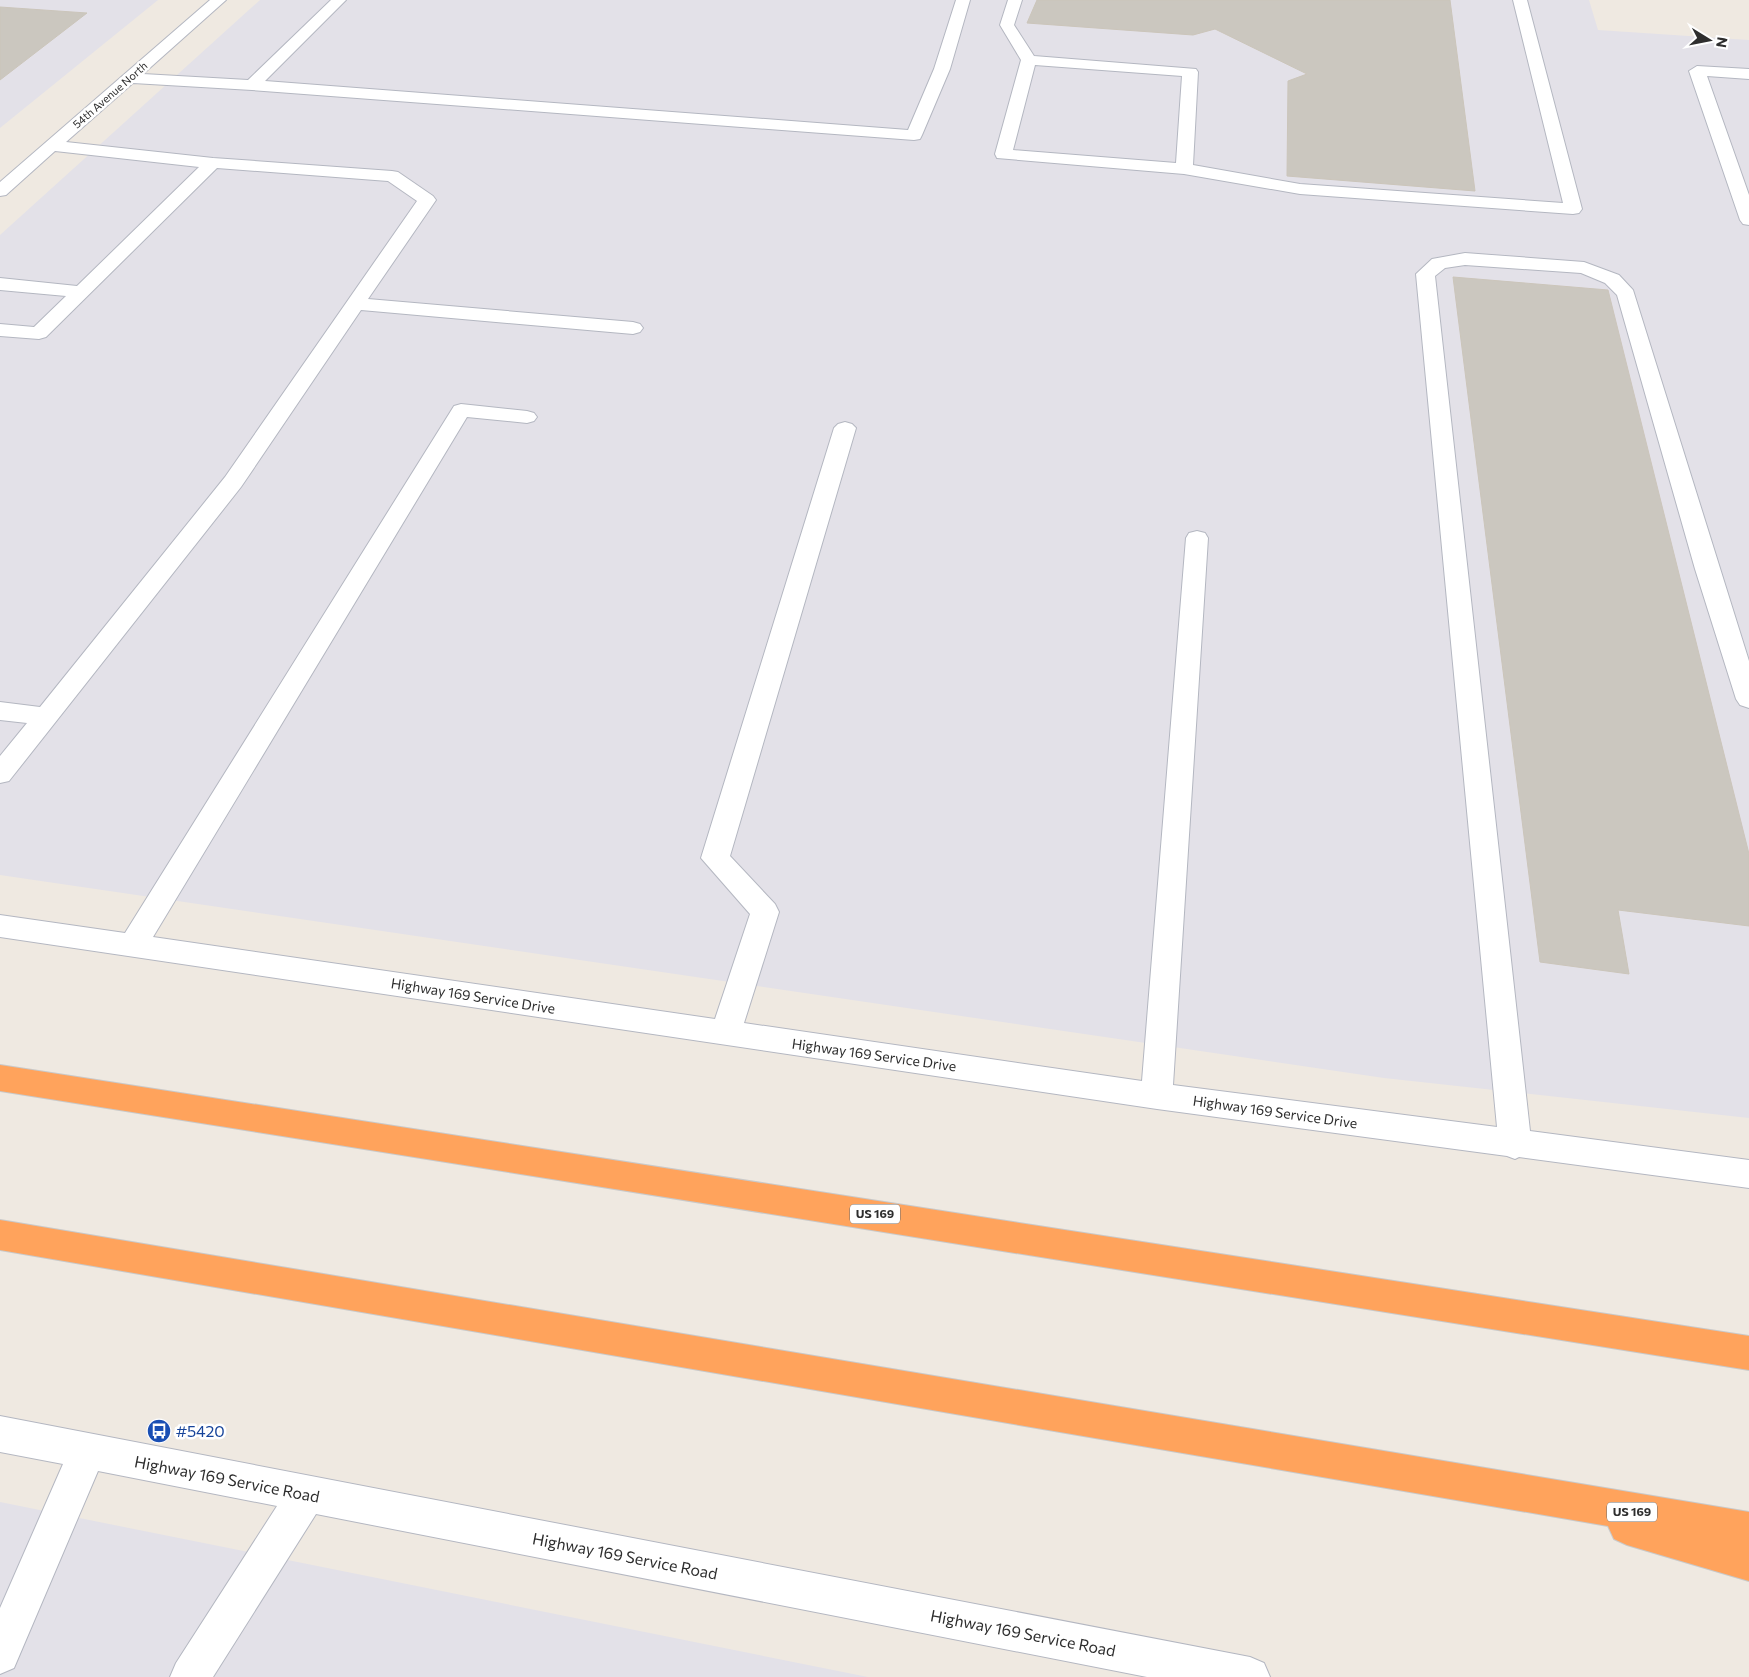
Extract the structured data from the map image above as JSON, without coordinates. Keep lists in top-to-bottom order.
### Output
{
  "streets": {
    "highway": ["US 169"],
    "street": ["54th Avenue North", "Highway 169 Service Drive", "Highway 169 Service Road"]
  },
  "places": {
    "bus stop": ["#5420"]
  },
  "north": "right"
}
